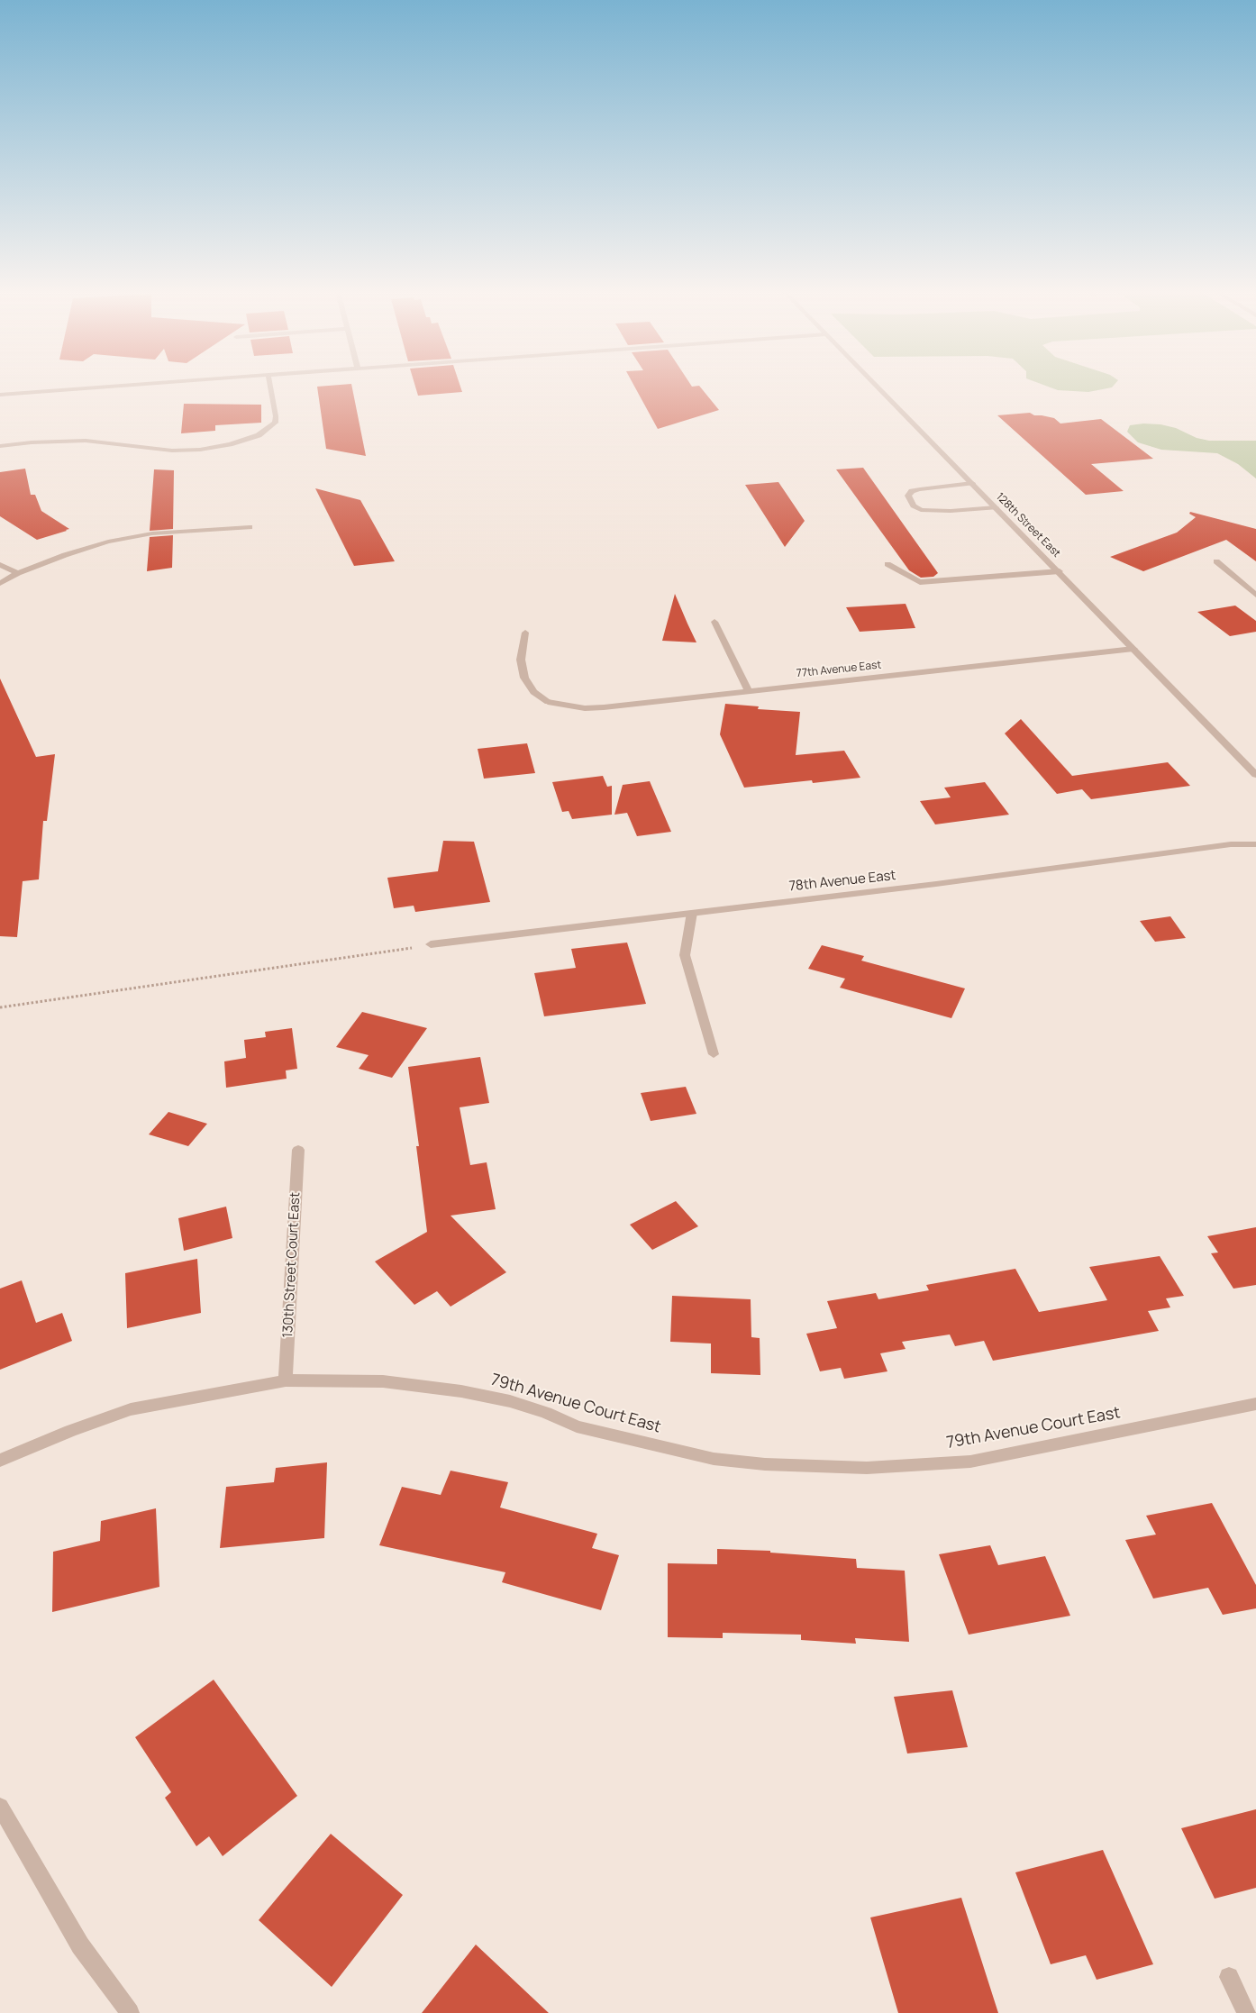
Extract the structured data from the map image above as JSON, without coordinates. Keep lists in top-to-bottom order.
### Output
{
  "streets": {
    "street": [
      "128th Street East",
      "77th Avenue East",
      "78th Avenue East",
      "130th Street Court East",
      "79th Avenue Court East"
    ]
  },
  "crossings": [
    ["128th Street East", "77th Avenue East"],
    ["130th Street Court East", "79th Avenue Court East"]
  ]
}
